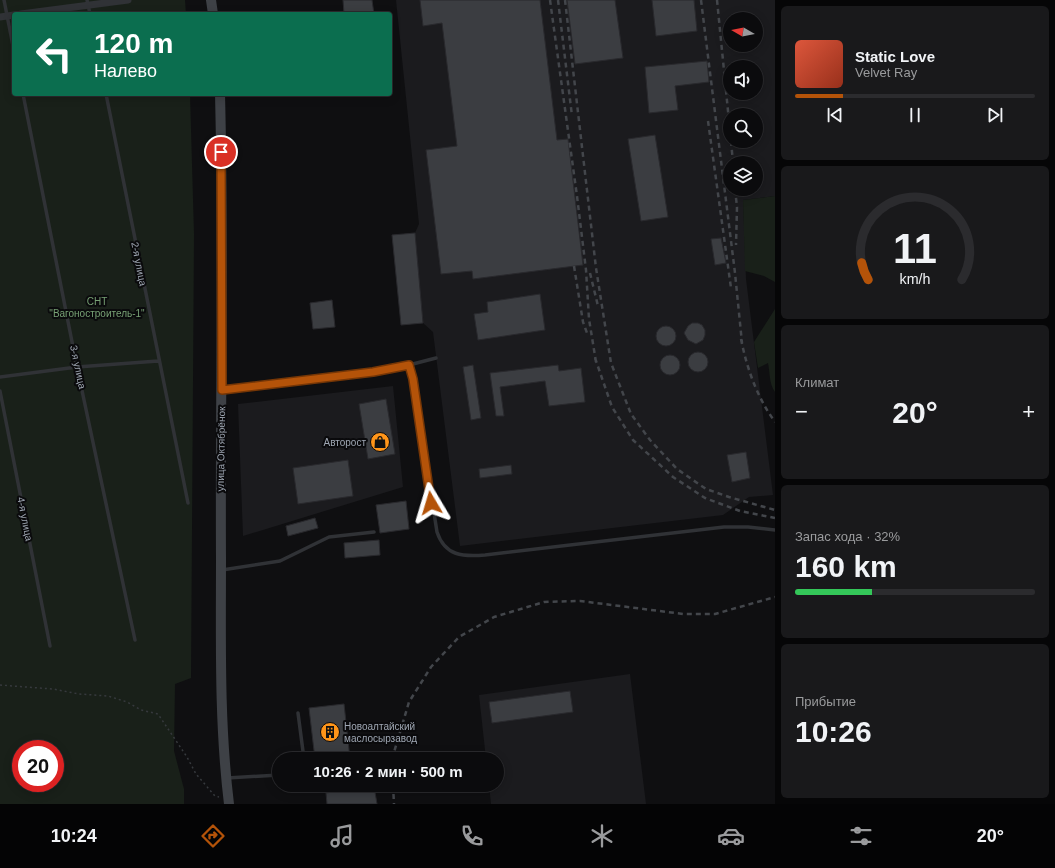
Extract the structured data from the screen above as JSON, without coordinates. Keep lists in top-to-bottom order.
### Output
{
  "streets": {
    "street": ["улица Октябрёнок"],
    "lane": ["2-я улица", "3-я улица", "4-я улица"]
  },
  "parks": ["СНТ \"Вагоностроитель-1\""],
  "places": {
    "shop": ["Авторост"],
    "building": ["Новоалтайский маслосырзавод"]
  },
  "north": "left",
  "page": {
    "turn": ["120 m", "Налево"],
    "song": ["Static Love", "Velvet Ray"],
    "tile": [
      "Климат",
      ["Запас хода · 32%", "160 km"],
      ["Прибытие", "10:26"]
    ],
    "heat": ["−", "20°", "+"],
    "limit": "20",
    "trip": "10:26 · 2 мин · 500 m",
    "tabs": ["10:24", "20°"],
    "gauge": ["11", "km/h"]
  }
}
